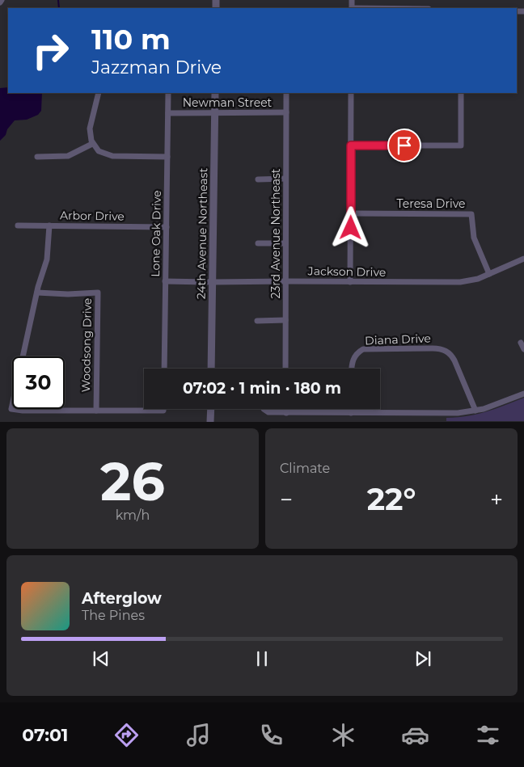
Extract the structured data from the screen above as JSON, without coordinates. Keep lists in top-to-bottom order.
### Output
{
  "streets": {
    "street": [
      "Newman Street",
      "Teresa Drive",
      "Arbor Drive",
      "Lone Oak Drive",
      "24th Avenue Northeast",
      "23rd Avenue Northeast",
      "Jackson Drive",
      "Diana Drive",
      "Woodsong Drive"
    ]
  },
  "crossings": [
    ["Newman Street", "Lone Oak Drive"],
    ["Newman Street", "24th Avenue Northeast"],
    ["Newman Street", "23rd Avenue Northeast"],
    ["Teresa Drive", "Jackson Drive"],
    ["Arbor Drive", "Lone Oak Drive"],
    ["Lone Oak Drive", "Jackson Drive"],
    ["24th Avenue Northeast", "Jackson Drive"],
    ["23rd Avenue Northeast", "Jackson Drive"]
  ],
  "page": {
    "turn": ["110 m", "Jazzman Drive"],
    "limit": "30",
    "trip": "07:02 · 1 min · 180 m",
    "tile": [
      ["26", "km/h"],
      "Climate"
    ],
    "heat": ["−", "22°", "+"],
    "song": ["Afterglow", "The Pines"],
    "tabs": "07:01"
  }
}
